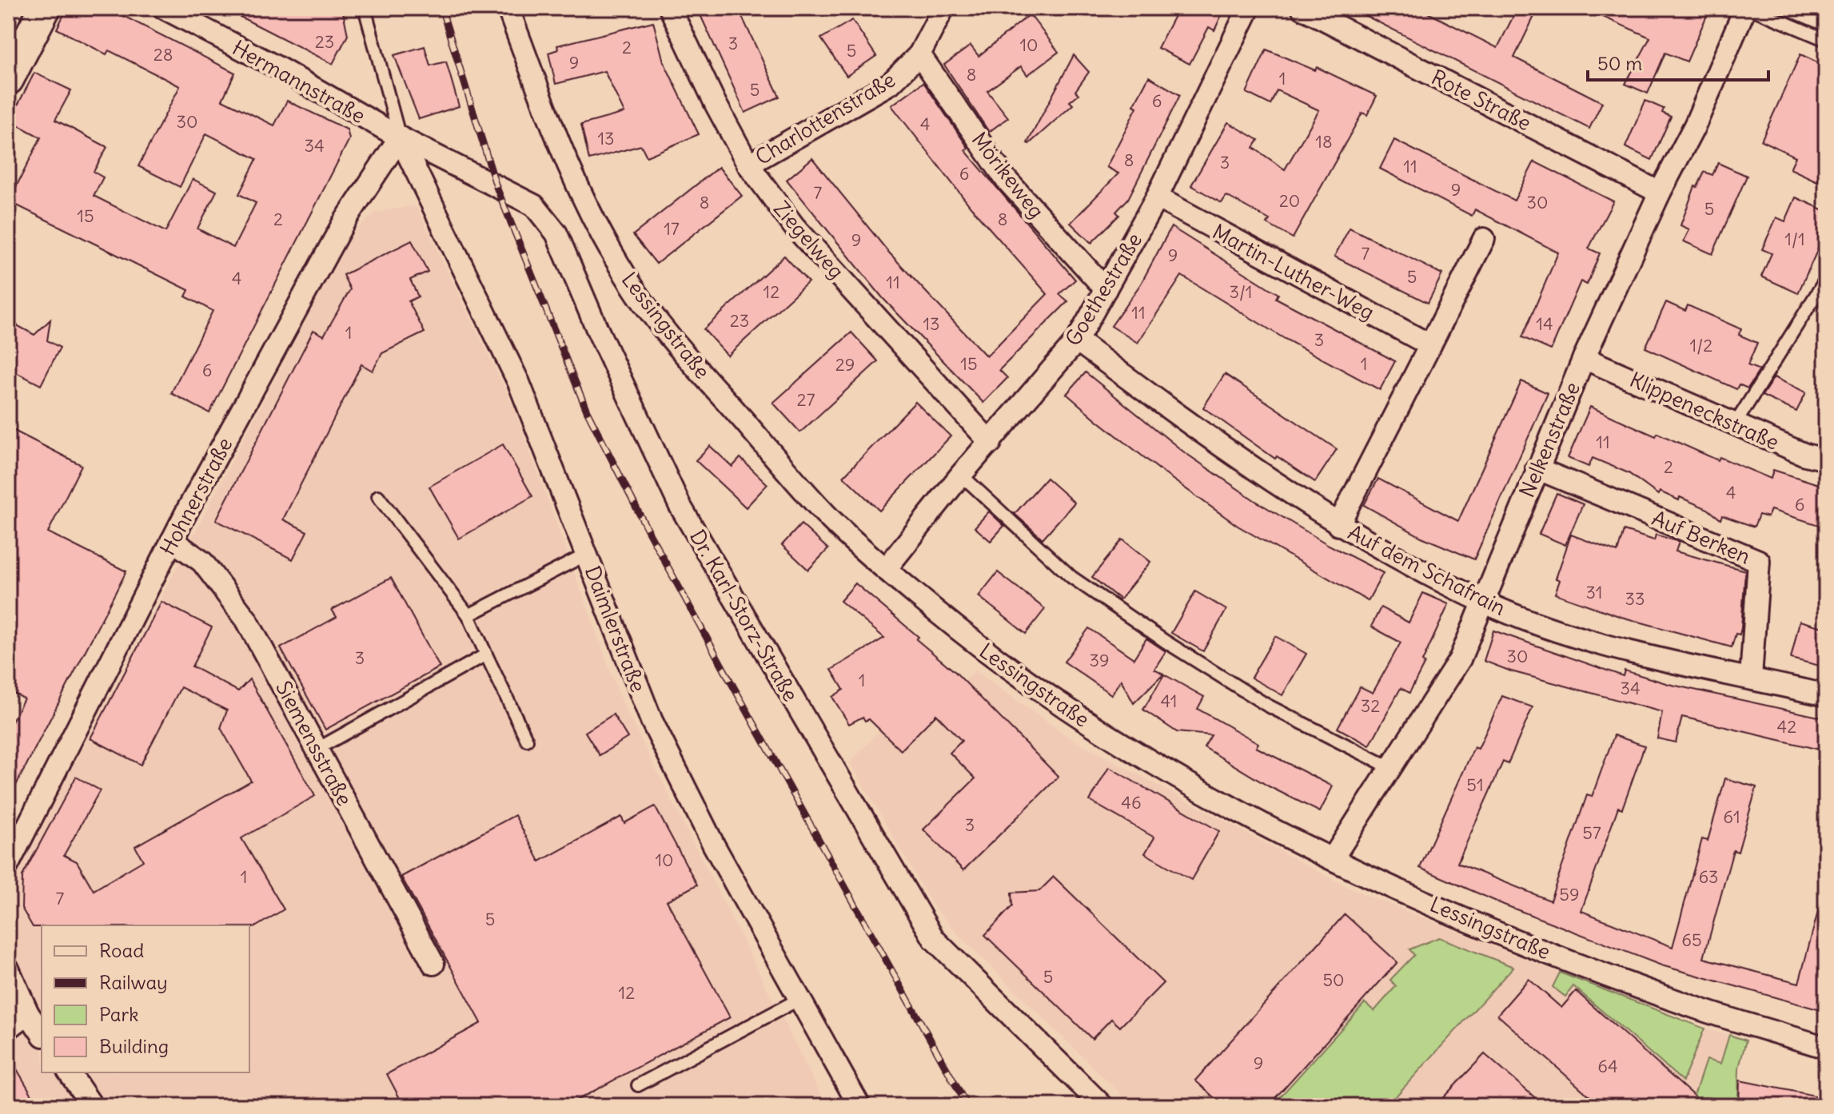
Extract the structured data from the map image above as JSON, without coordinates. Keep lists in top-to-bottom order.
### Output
{
  "streets": {
    "street": [
      "Hermannstraße",
      "Rote Straße",
      "Charlottenstraße",
      "Mörikeweg",
      "Ziegelweg",
      "Martin-Luther-Weg",
      "Goethestraße",
      "Lessingstraße",
      "Klippeneckstraße",
      "Nelkenstraße",
      "Hohnerstraße",
      "Auf Berken",
      "Auf dem Schafrain",
      "Dr. Karl-Storz-Straße",
      "Daimlerstraße",
      "Siemensstraße"
    ]
  },
  "crossings": [
    ["Hermannstraße", "Hohnerstraße"],
    ["Hermannstraße", "Dr. Karl-Storz-Straße"],
    ["Hermannstraße", "Daimlerstraße"],
    ["Rote Straße", "Nelkenstraße"],
    ["Charlottenstraße", "Mörikeweg"],
    ["Charlottenstraße", "Ziegelweg"],
    ["Mörikeweg", "Goethestraße"],
    ["Ziegelweg", "Goethestraße"],
    ["Martin-Luther-Weg", "Goethestraße"],
    ["Goethestraße", "Lessingstraße"],
    ["Goethestraße", "Auf dem Schafrain"],
    ["Lessingstraße", "Nelkenstraße"],
    ["Klippeneckstraße", "Nelkenstraße"],
    ["Nelkenstraße", "Auf Berken"],
    ["Nelkenstraße", "Auf dem Schafrain"],
    ["Hohnerstraße", "Dr. Karl-Storz-Straße"],
    ["Hohnerstraße", "Daimlerstraße"],
    ["Hohnerstraße", "Siemensstraße"],
    ["Auf Berken", "Auf dem Schafrain"],
    ["Dr. Karl-Storz-Straße", "Daimlerstraße"]
  ],
  "house_numbers": [
    "23",
    "3",
    "10",
    "2",
    "5",
    "28",
    "9",
    "8",
    "1",
    "5",
    "6",
    "30",
    "4",
    "13",
    "18",
    "34",
    "8",
    "3",
    "11",
    "6",
    "9",
    "7",
    "20",
    "8",
    "30",
    "5",
    "15",
    "2",
    "8",
    "17",
    "1/1",
    "9",
    "7",
    "9",
    "5",
    "4",
    "11",
    "12",
    "3/1",
    "11",
    "23",
    "13",
    "14",
    "1",
    "3",
    "1/2",
    "15",
    "1",
    "29",
    "6",
    "27",
    "11",
    "2",
    "4",
    "6",
    "31",
    "33",
    "30",
    "3",
    "39",
    "1",
    "34",
    "41",
    "32",
    "42",
    "51",
    "46",
    "61",
    "3",
    "57",
    "10",
    "1",
    "63",
    "59",
    "7",
    "5",
    "65",
    "5",
    "50",
    "12",
    "9",
    "64"
  ],
  "legend": [
    "Road",
    "Railway",
    "Park",
    "Building"
  ],
  "scale_bar": "50 m"
}
